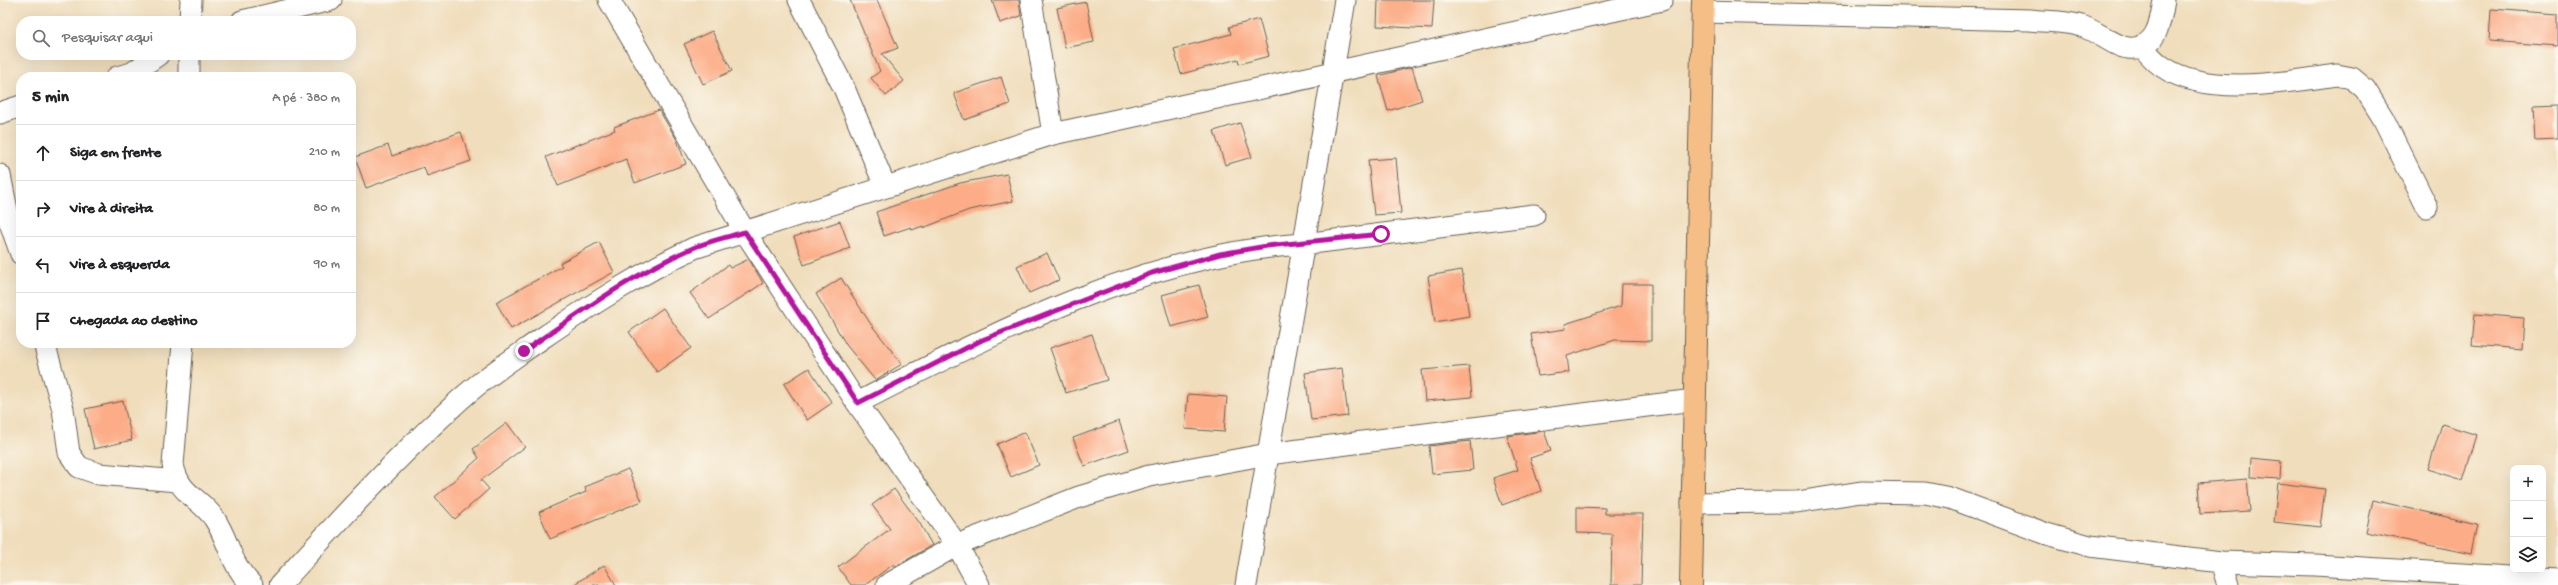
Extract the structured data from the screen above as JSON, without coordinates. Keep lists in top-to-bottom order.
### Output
{
  "page": {
    "search": "Pesquisar aqui",
    "heading": ["5 min", "A pé · 380 m"],
    "list": [
      ["Siga em frente", "210 m"],
      ["Vire à direita", "80 m"],
      ["Vire à esquerda", "90 m"],
      "Chegada ao destino"
    ],
    "map_buttons": ["+", "−"]
  }
}
